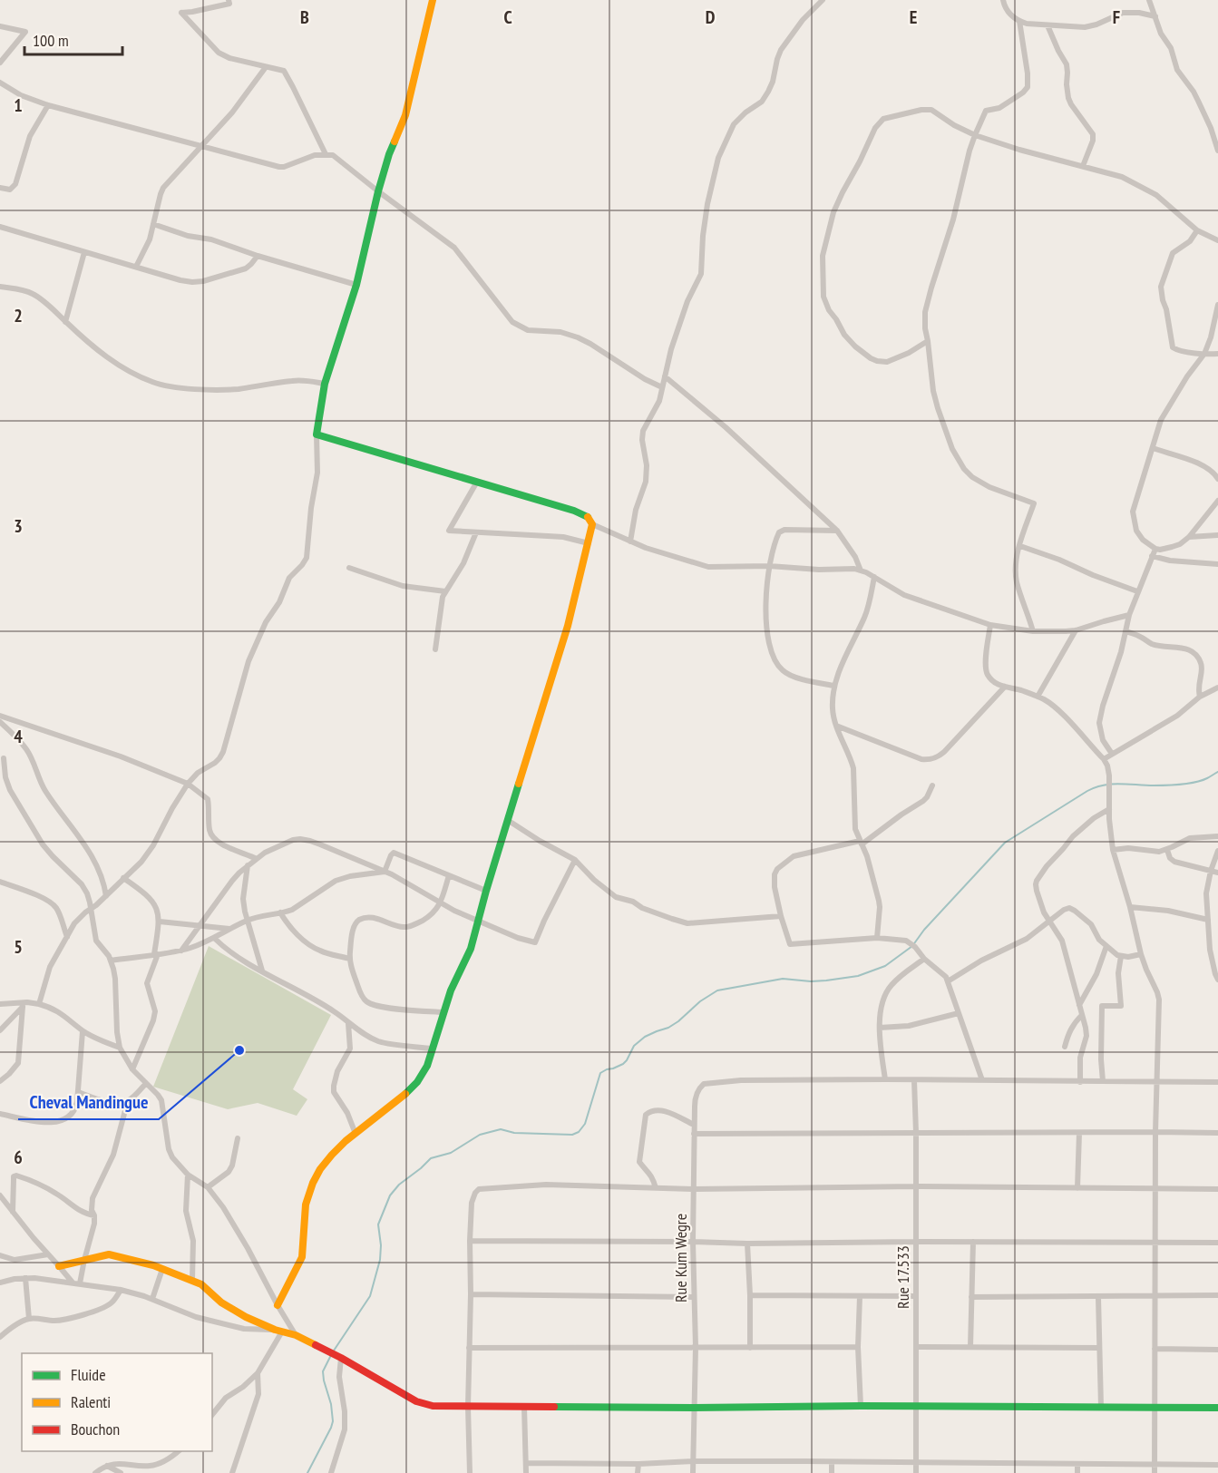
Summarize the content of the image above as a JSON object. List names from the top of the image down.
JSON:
{
  "streets": {
    "street": ["Rue Kum Wegre", "Rue 17.533"]
  },
  "places": ["Cheval Mandingue"],
  "legend": ["Fluide", "Ralenti", "Bouchon"],
  "scale_bar": "100 m",
  "grid": {
    "columns": [
      "B",
      "C",
      "D",
      "E",
      "F"
    ],
    "rows": [
      "1",
      "2",
      "3",
      "4",
      "5",
      "6"
    ]
  }
}
